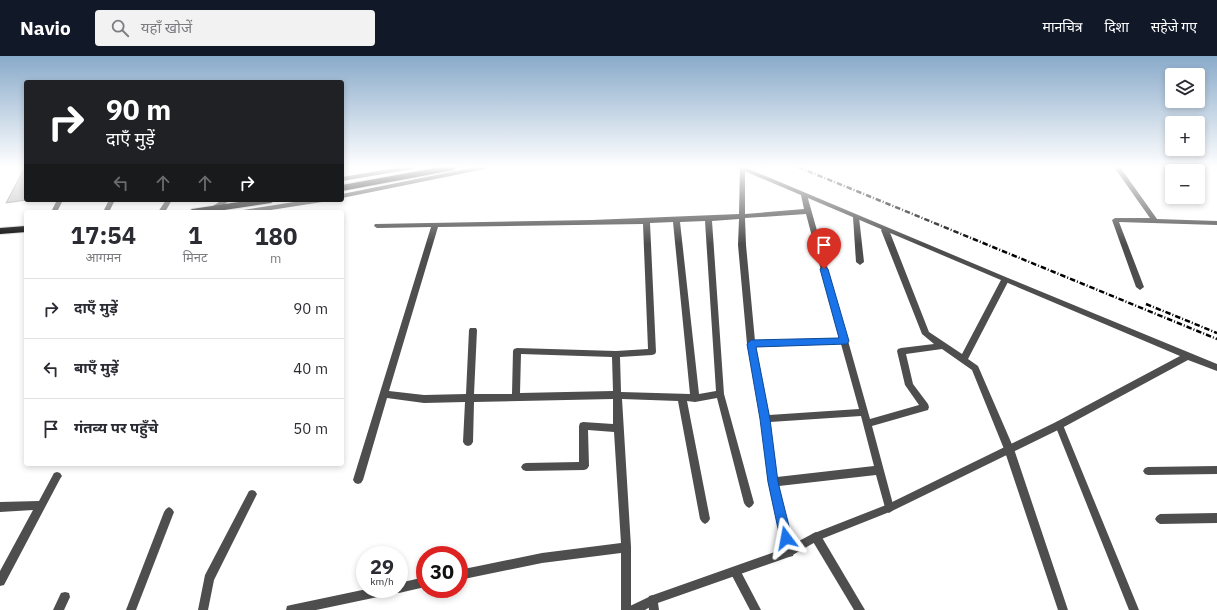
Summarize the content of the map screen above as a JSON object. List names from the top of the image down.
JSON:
{
  "page": {
    "header": "Navio",
    "search": "यहाँ खोजें",
    "nav": ["मानचित्र", "दिशा", "सहेजे गए"],
    "map_buttons": ["+", "−"],
    "turn": ["90 m", "दाएँ मुड़ें"],
    "eta": [
      "17:54",
      "आगमन",
      "1",
      "मिनट",
      "180",
      "m"
    ],
    "list": [
      {
        "name": "दाएँ मुड़ें",
        "value": "90 m"
      },
      {
        "name": "बाएँ मुड़ें",
        "value": "40 m"
      },
      {
        "name": "गंतव्य पर पहुँचे",
        "value": "50 m"
      }
    ],
    "speed": "29 km/h",
    "limit": "30"
  }
}
